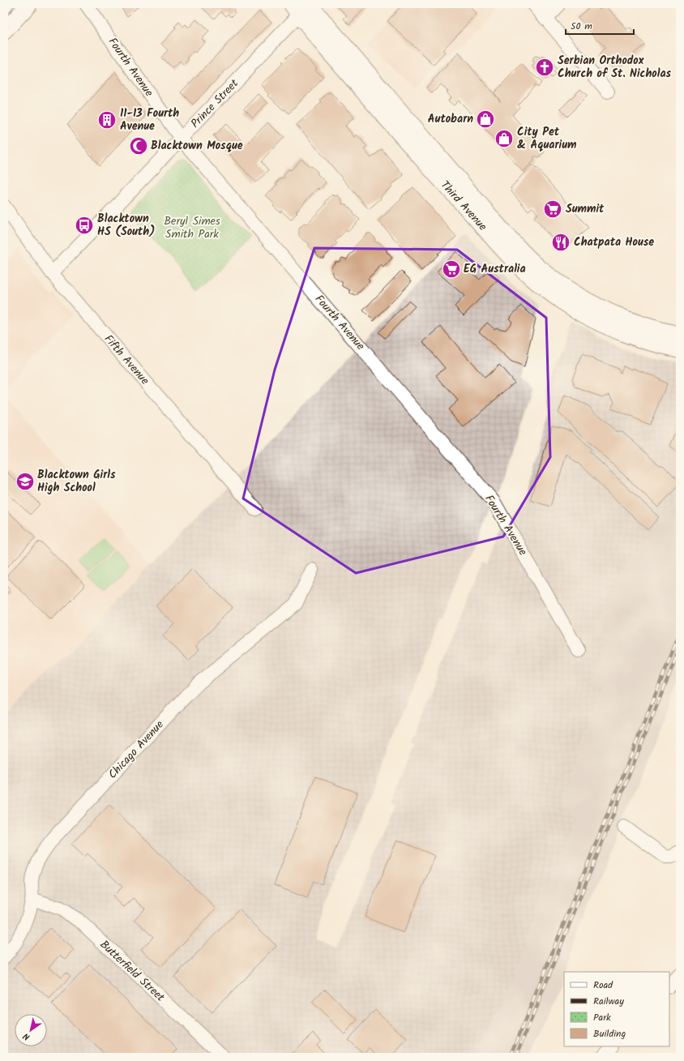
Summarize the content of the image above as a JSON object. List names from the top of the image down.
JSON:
{
  "streets": {
    "main road": ["Third Avenue"],
    "street": [
      "Fourth Avenue",
      "Prince Street",
      "Fifth Avenue",
      "Chicago Avenue",
      "Butterfield Street"
    ]
  },
  "crossings": [
    ["Fourth Avenue", "Prince Street"],
    ["Prince Street", "Third Avenue"],
    ["Prince Street", "Fifth Avenue"],
    ["Chicago Avenue", "Butterfield Street"]
  ],
  "parks": ["Beryl Simes Smith Park"],
  "places": {
    "church": ["Serbian Orthodox Church of St. Nicholas"],
    "shop": ["Autobarn", "City Pet & Aquarium"],
    "building": ["11-13 Fourth Avenue"],
    "mosque": ["Blacktown Mosque"],
    "supermarket": ["Summit", "EG Australia"],
    "bus stop": ["Blacktown HS (South)"],
    "restaurant": ["Chatpata House"],
    "school or university": ["Blacktown Girls High School"]
  },
  "legend": [
    "Road",
    "Railway",
    "Park",
    "Building"
  ],
  "scale_bar": "50 m",
  "north": "bottom left"
}
